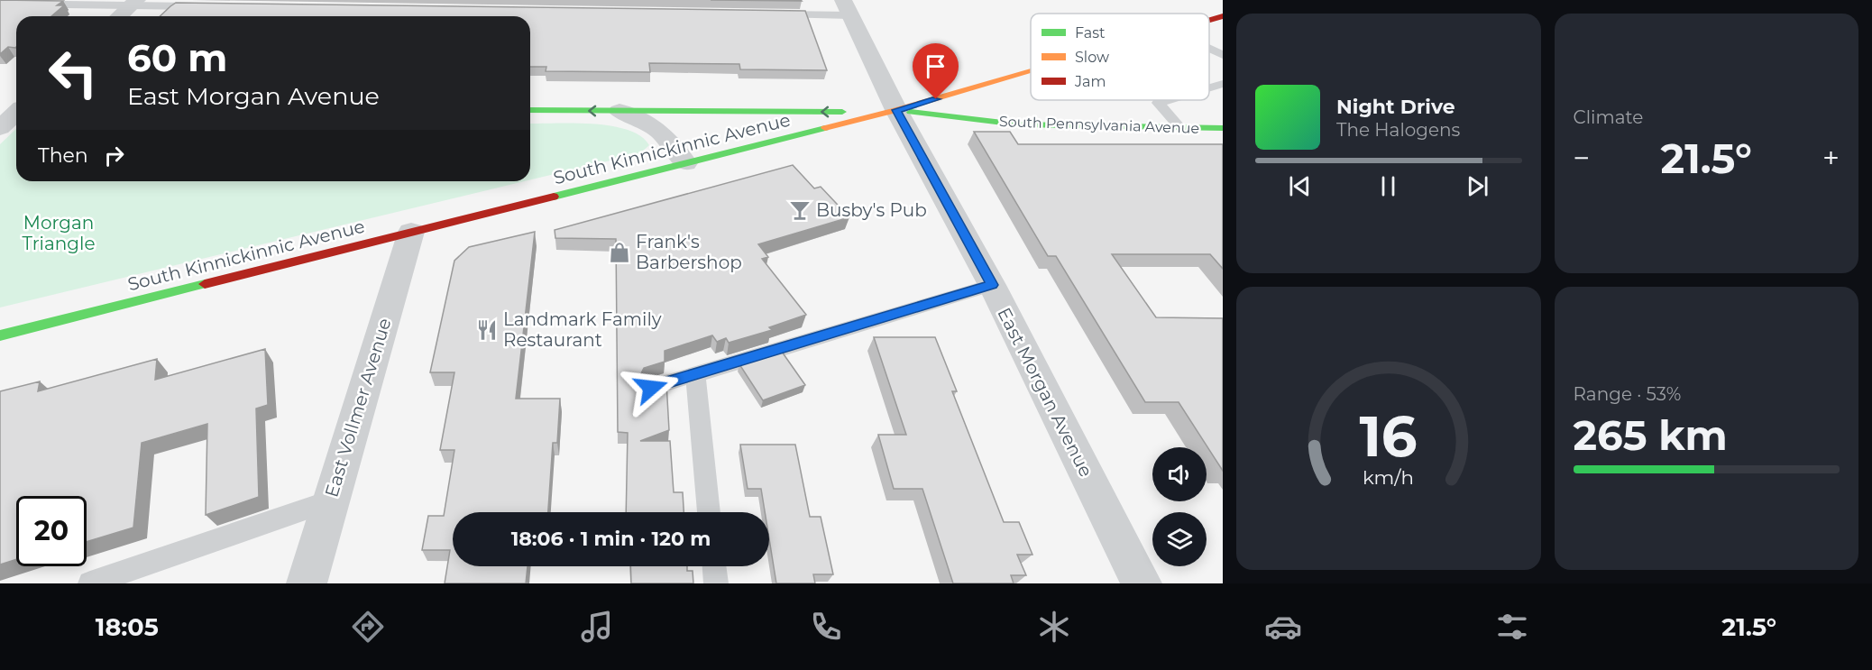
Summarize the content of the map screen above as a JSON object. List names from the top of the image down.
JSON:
{
  "streets": {
    "main road": ["South Pennsylvania Avenue", "South Kinnickinnic Avenue"],
    "street": ["East Morgan Avenue", "East Vollmer Avenue"]
  },
  "crossings": [
    ["South Pennsylvania Avenue", "South Kinnickinnic Avenue"],
    ["South Pennsylvania Avenue", "East Morgan Avenue"],
    ["South Kinnickinnic Avenue", "East Morgan Avenue"],
    ["South Kinnickinnic Avenue", "East Vollmer Avenue"]
  ],
  "one_way": ["South Pennsylvania Avenue"],
  "parks": ["Morgan Triangle"],
  "places": {
    "bar": ["Busby's Pub"],
    "shop": ["Frank's Barbershop"],
    "restaurant": ["Landmark Family Restaurant"]
  },
  "legend": ["Fast", "Slow", "Jam"],
  "page": {
    "tile": [
      "Climate",
      ["Range · 53%", "265 km"]
    ],
    "turn": ["60 m", "East Morgan Avenue"],
    "song": ["Night Drive", "The Halogens"],
    "then": "Then",
    "heat": ["−", "21.5°", "+"],
    "limit": "20",
    "trip": "18:06 · 1 min · 120 m",
    "tabs": ["18:05", "21.5°"],
    "gauge": ["16", "km/h"]
  }
}
